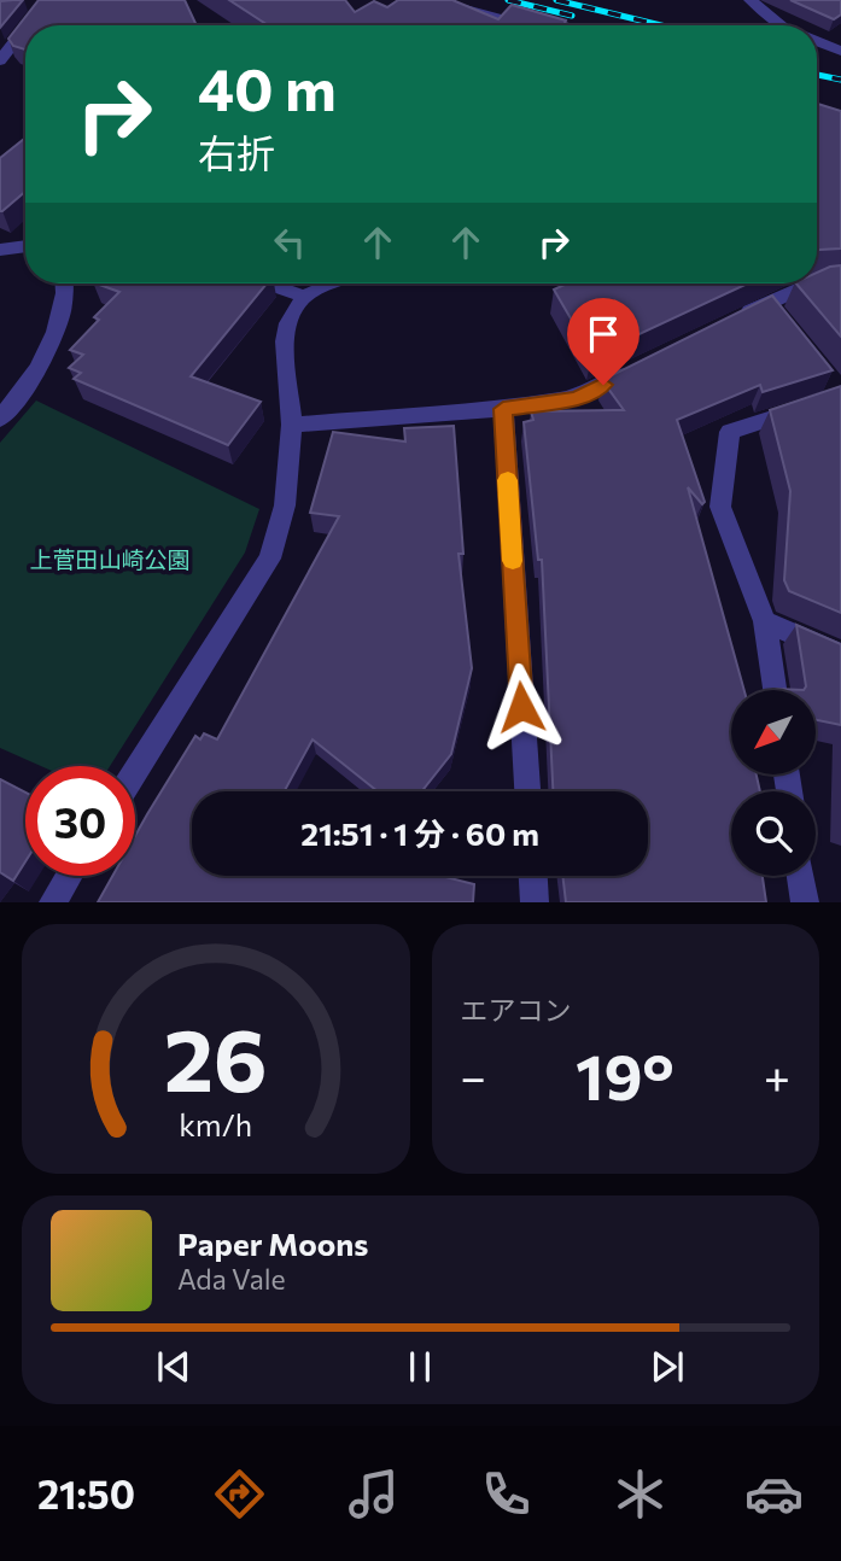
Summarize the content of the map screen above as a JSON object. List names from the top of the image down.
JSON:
{
  "parks": ["上菅田山崎公園"],
  "north": "bottom left",
  "page": {
    "turn": ["40 m", "右折"],
    "limit": "30",
    "trip": "21:51 · 1 分 · 60 m",
    "tile": "エアコン",
    "heat": ["−", "19°", "+"],
    "song": ["Paper Moons", "Ada Vale"],
    "tabs": "21:50",
    "gauge": ["26", "km/h"]
  }
}
